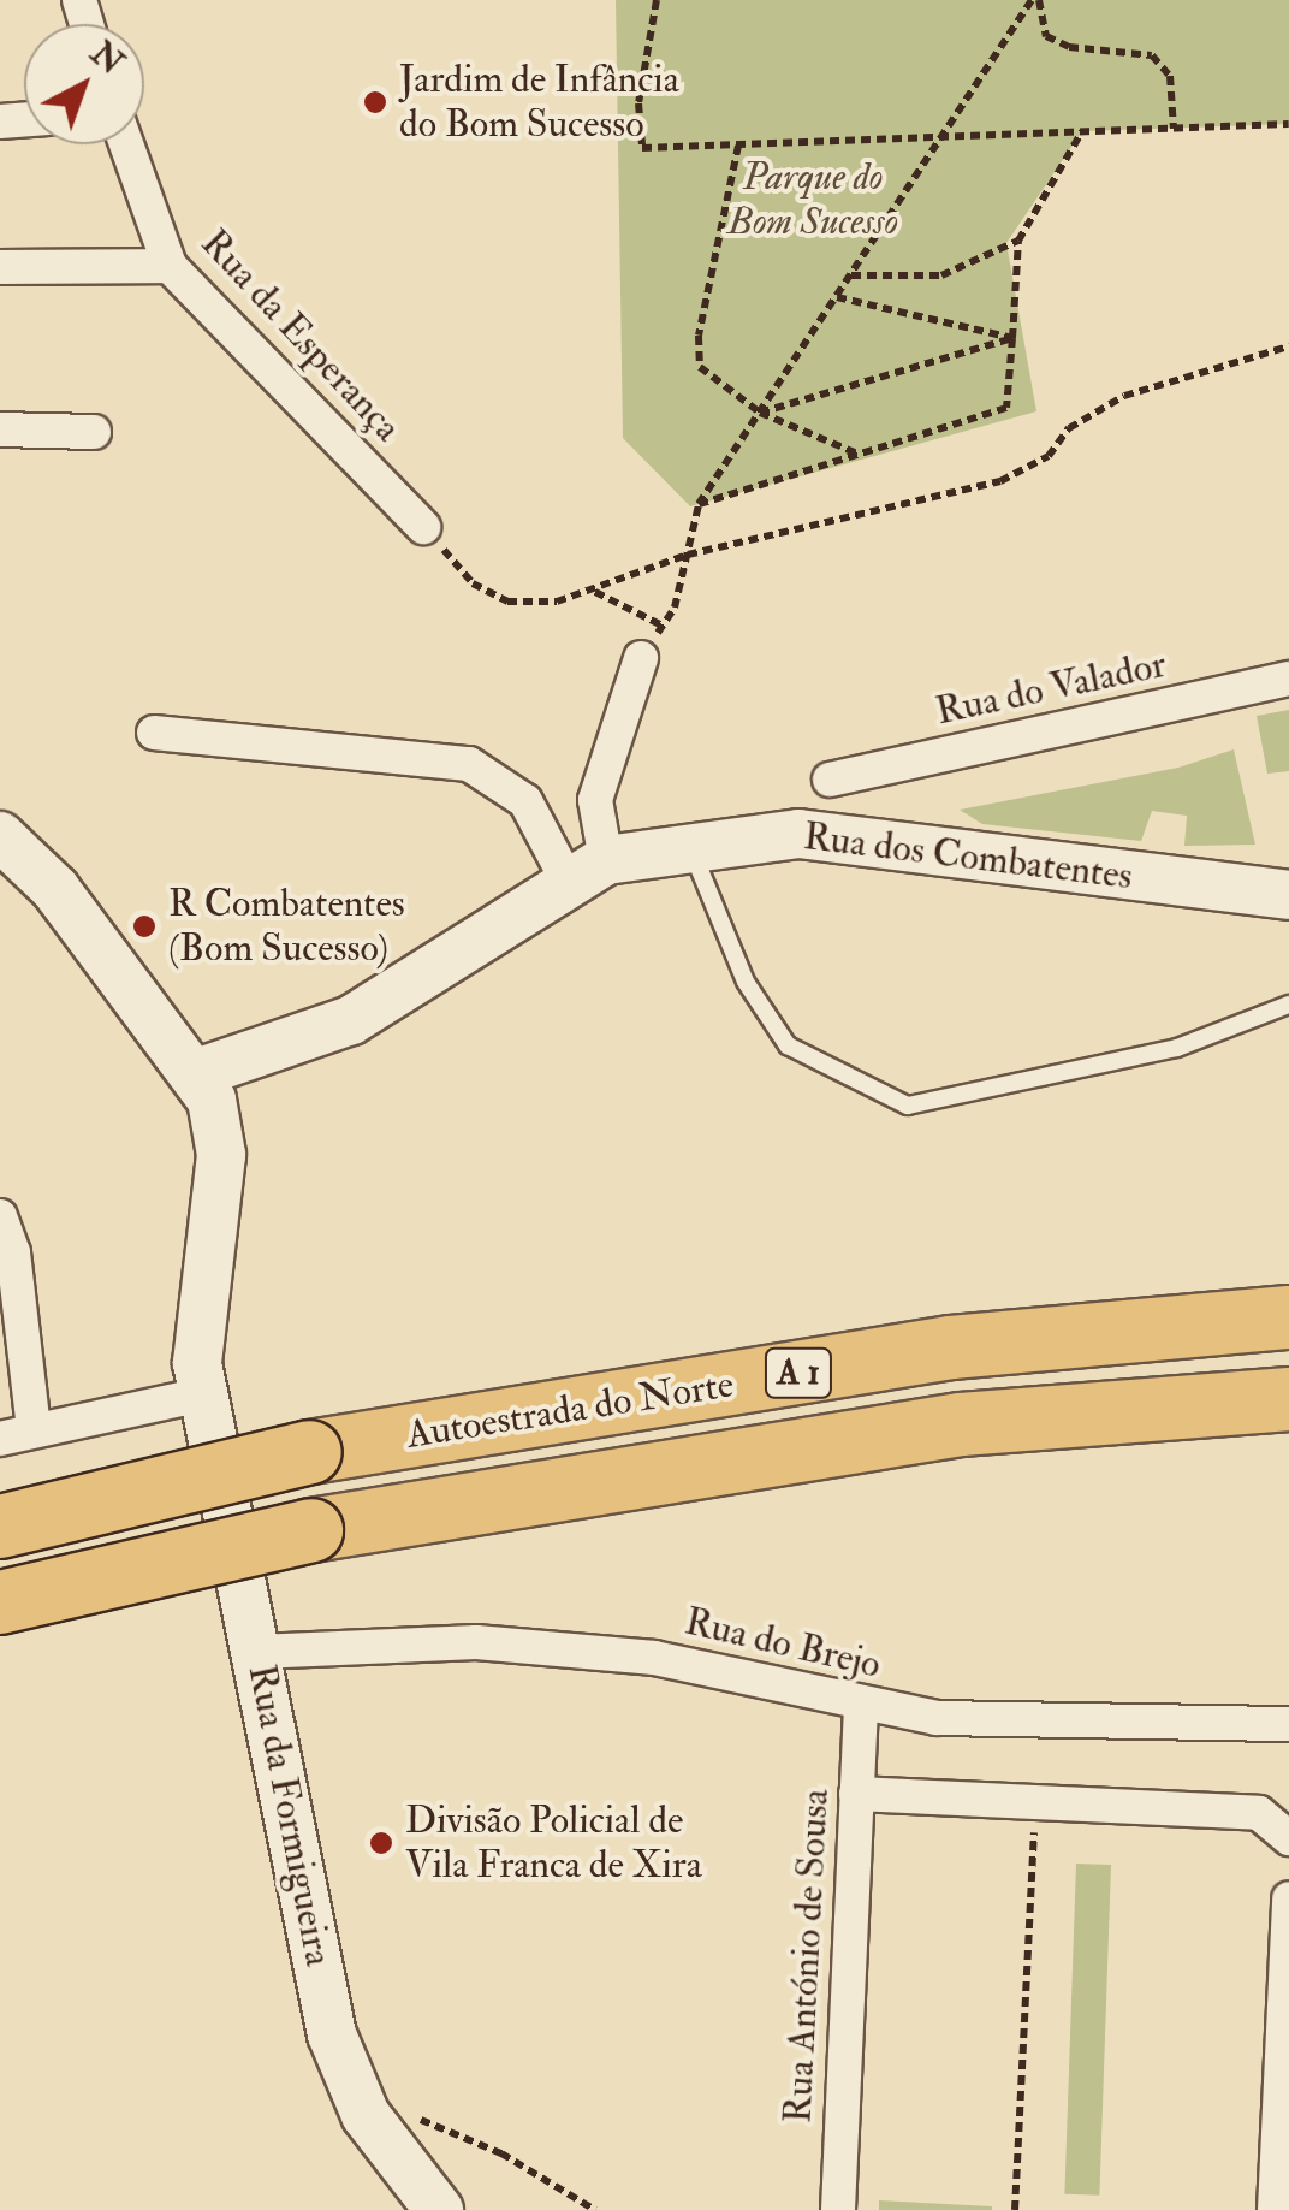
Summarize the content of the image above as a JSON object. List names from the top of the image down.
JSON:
{
  "streets": {
    "highway": ["A 1", "Autoestrada do Norte"],
    "street": [
      "Rua da Esperança",
      "Rua do Valador",
      "Rua dos Combatentes",
      "Rua do Brejo",
      "Rua da Formigueira",
      "Rua António de Sousa"
    ]
  },
  "crossings": [
    ["Rua dos Combatentes", "Rua da Formigueira"],
    ["Rua do Brejo", "Rua da Formigueira"],
    ["Rua do Brejo", "Rua António de Sousa"]
  ],
  "parks": ["Parque do Bom Sucesso"],
  "places": ["Jardim de Infância do Bom Sucesso", "R Combatentes (Bom Sucesso)", "Divisão Policial de Vila Franca de Xira"],
  "north": "top right"
}
